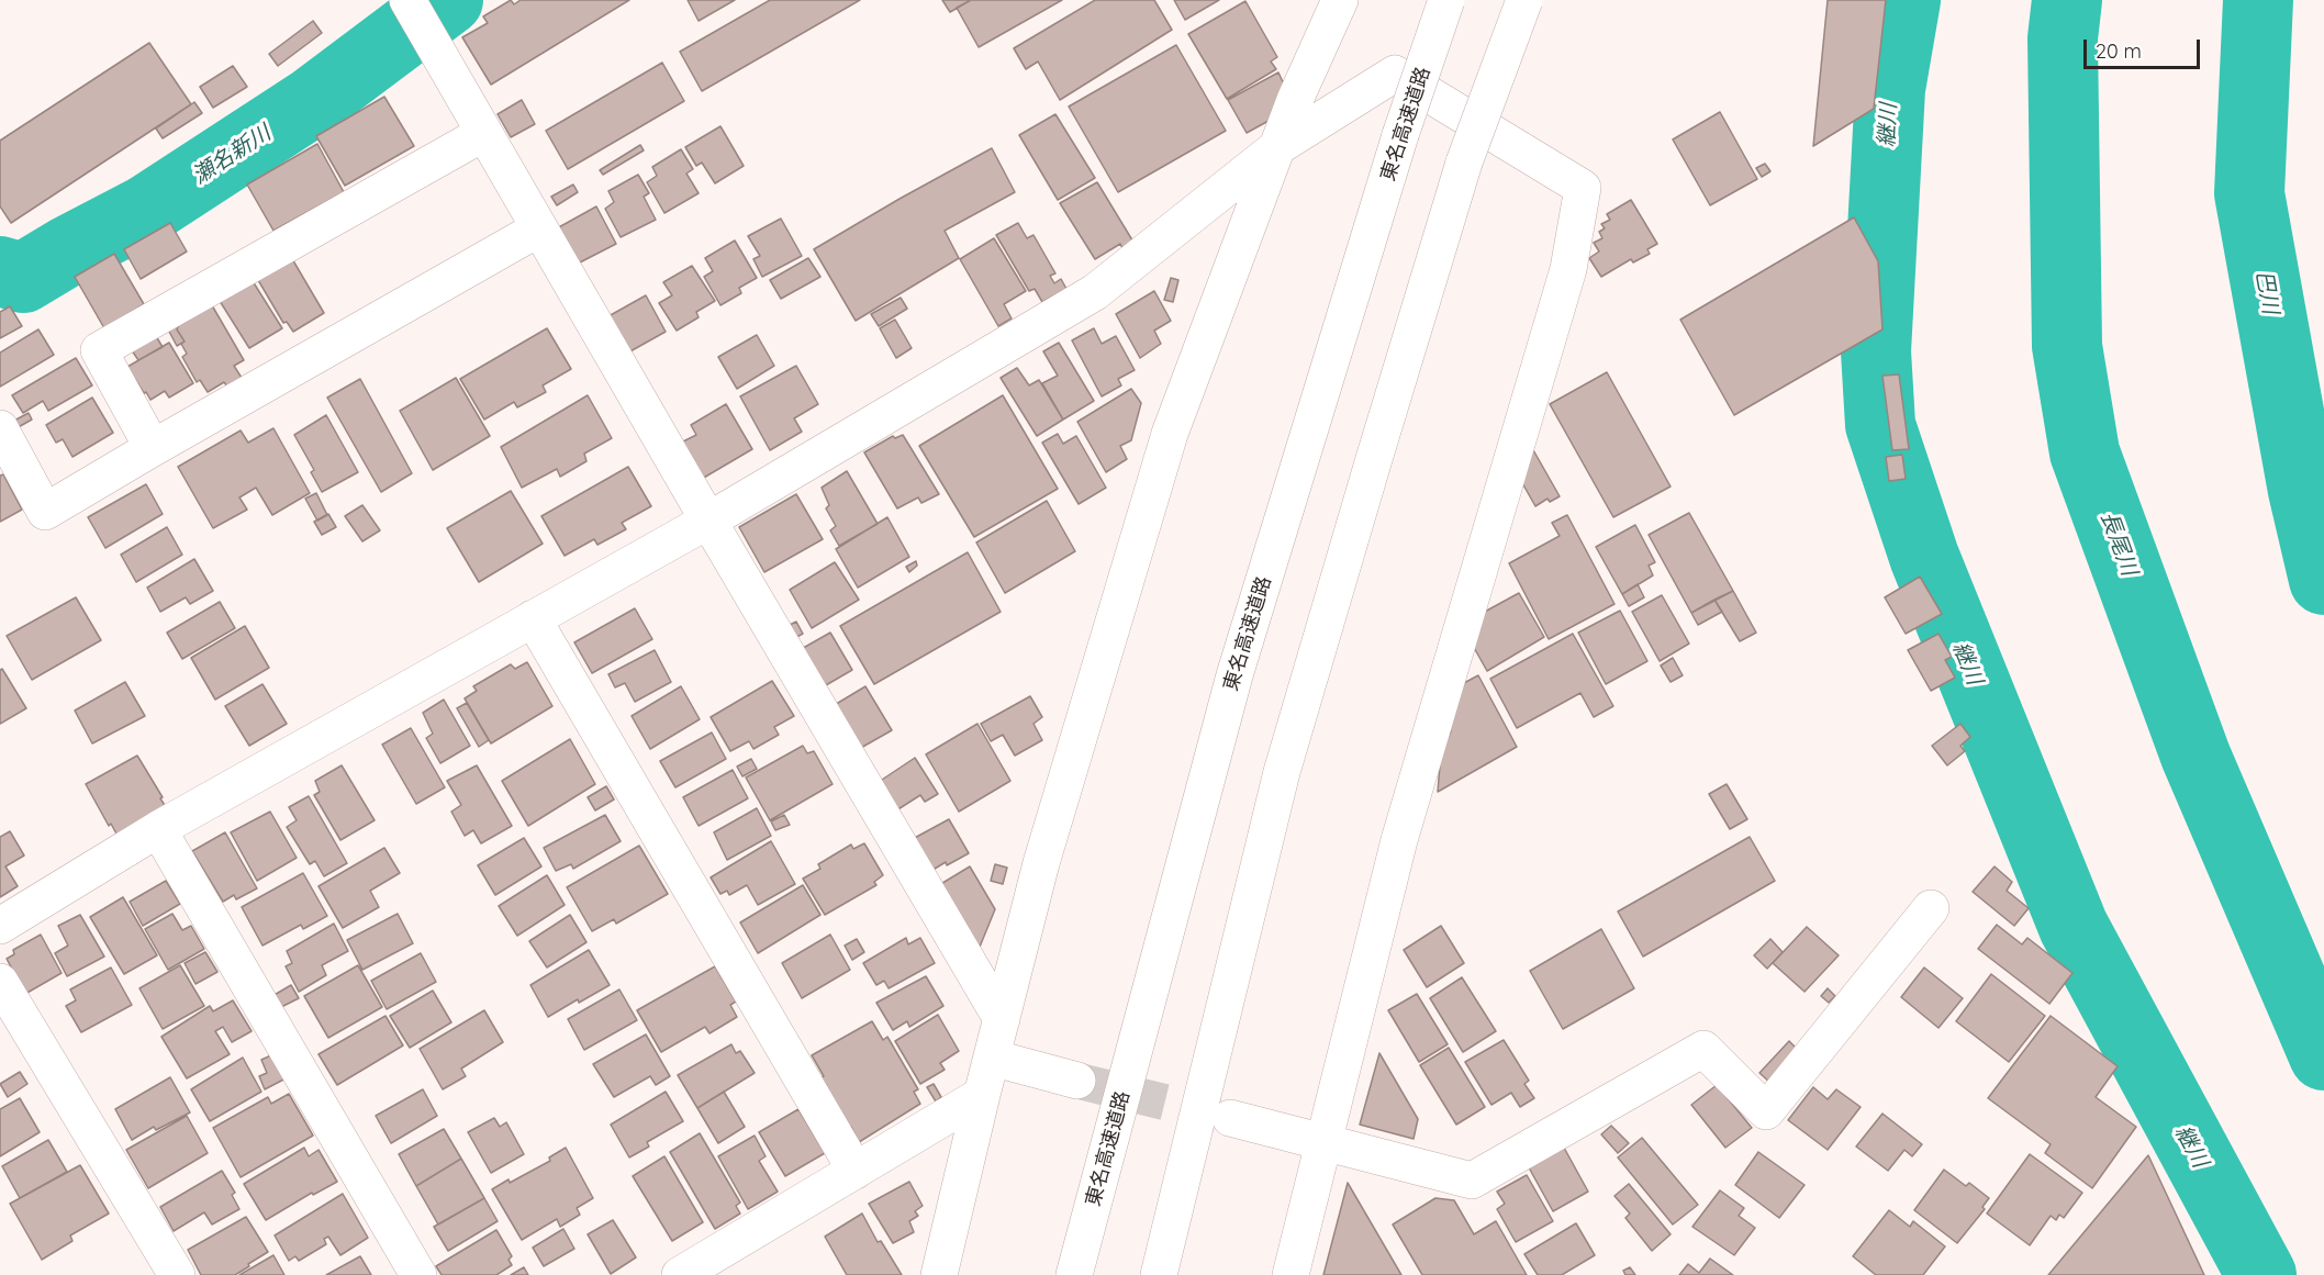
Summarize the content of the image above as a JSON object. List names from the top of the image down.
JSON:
{
  "streets": {
    "main road": ["東名高速道路"]
  },
  "water": [
    "継川",
    "瀬名新川",
    "巴川",
    "長尾川"
  ],
  "scale_bar": "20 m"
}
